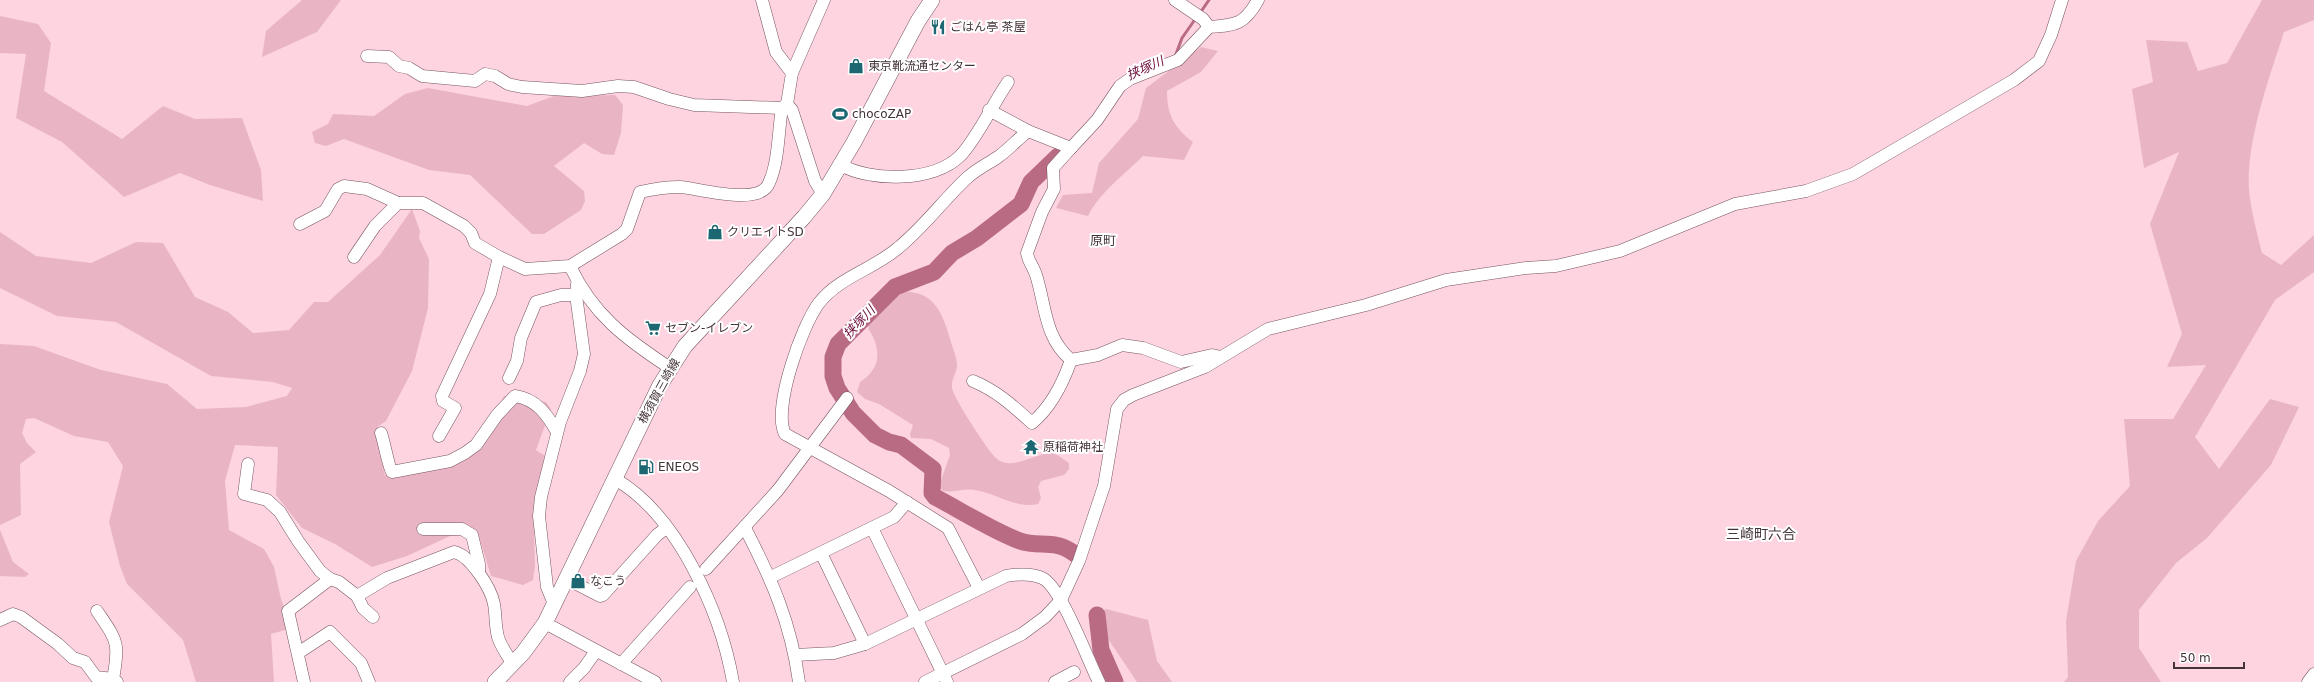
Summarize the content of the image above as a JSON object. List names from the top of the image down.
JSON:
{
  "streets": {
    "main road": ["横須賀三崎線"]
  },
  "districts": ["原町", "三崎町六合"],
  "water": ["挟塚川"],
  "places": {
    "restaurant": ["ごはん亭 茶屋"],
    "shop": ["東京靴流通センター", "クリエイトSD", "なこう"],
    "sports": ["chocoZAP"],
    "supermarket": ["セブン-イレブン"],
    "temple": ["原稲荷神社"],
    "fuel station": ["ENEOS"]
  },
  "scale_bar": "50 m"
}
